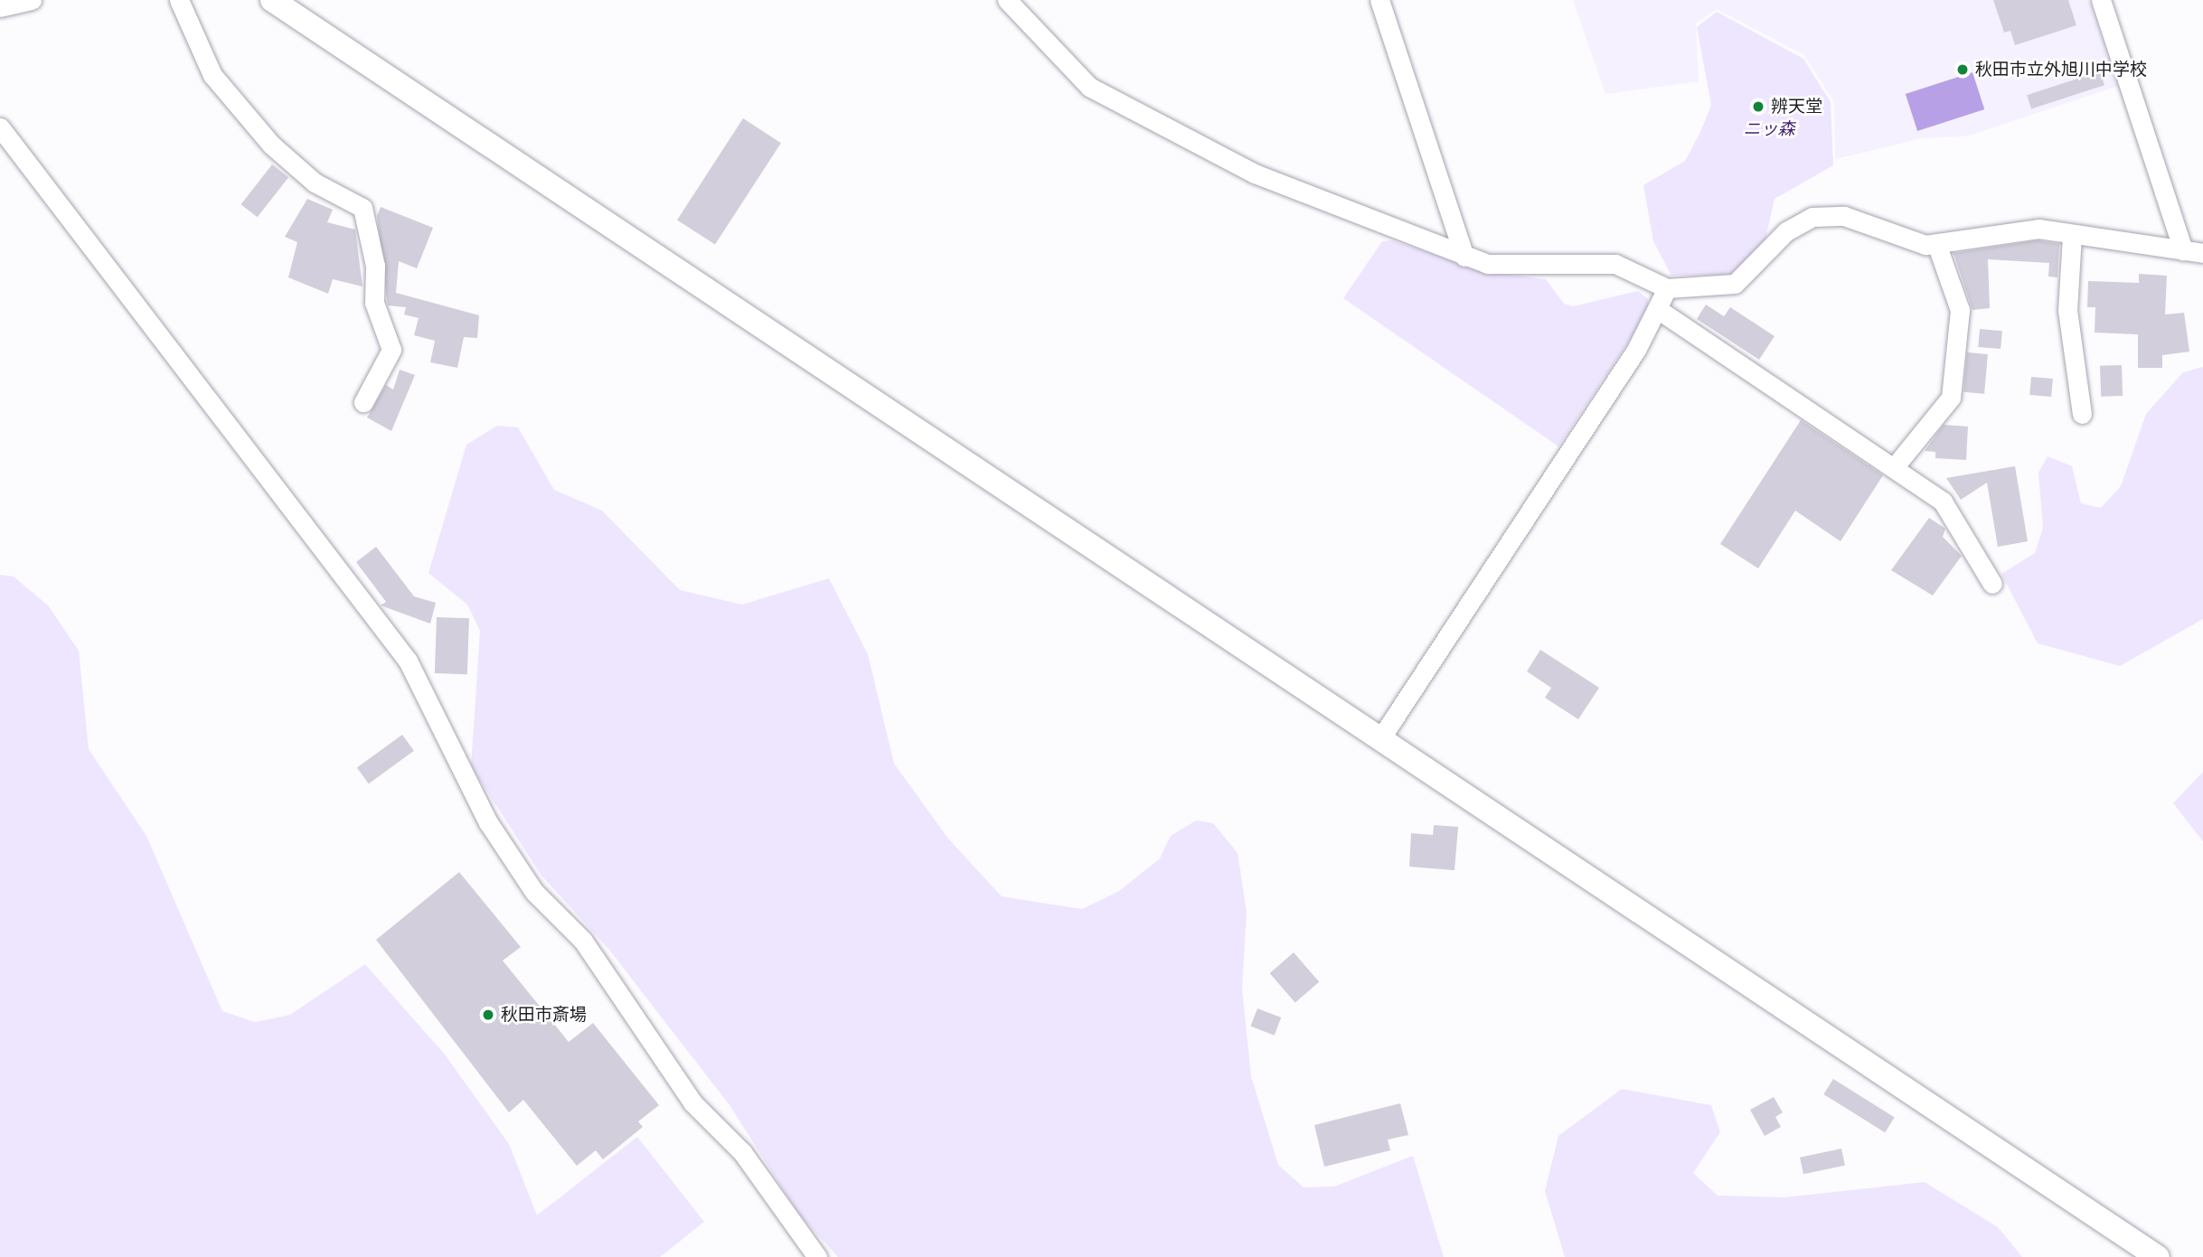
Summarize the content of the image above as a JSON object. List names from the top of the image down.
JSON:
{
  "parks": ["ニッ森"],
  "places": ["秋田市立外旭川中学校", "辨天堂", "秋田市斎場"]
}
